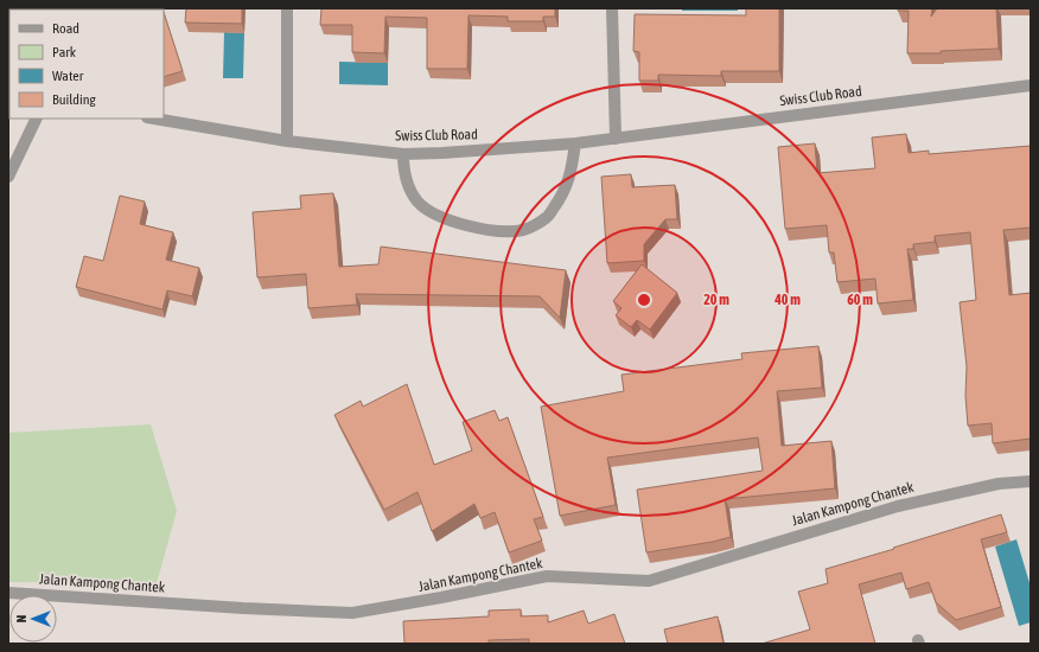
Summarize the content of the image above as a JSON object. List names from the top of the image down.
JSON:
{
  "streets": {
    "street": ["Swiss Club Road", "Jalan Kampong Chantek"]
  },
  "legend": [
    "Road",
    "Park",
    "Water",
    "Building"
  ],
  "north": "left",
  "rings": ["20 m", "40 m", "60 m"]
}
